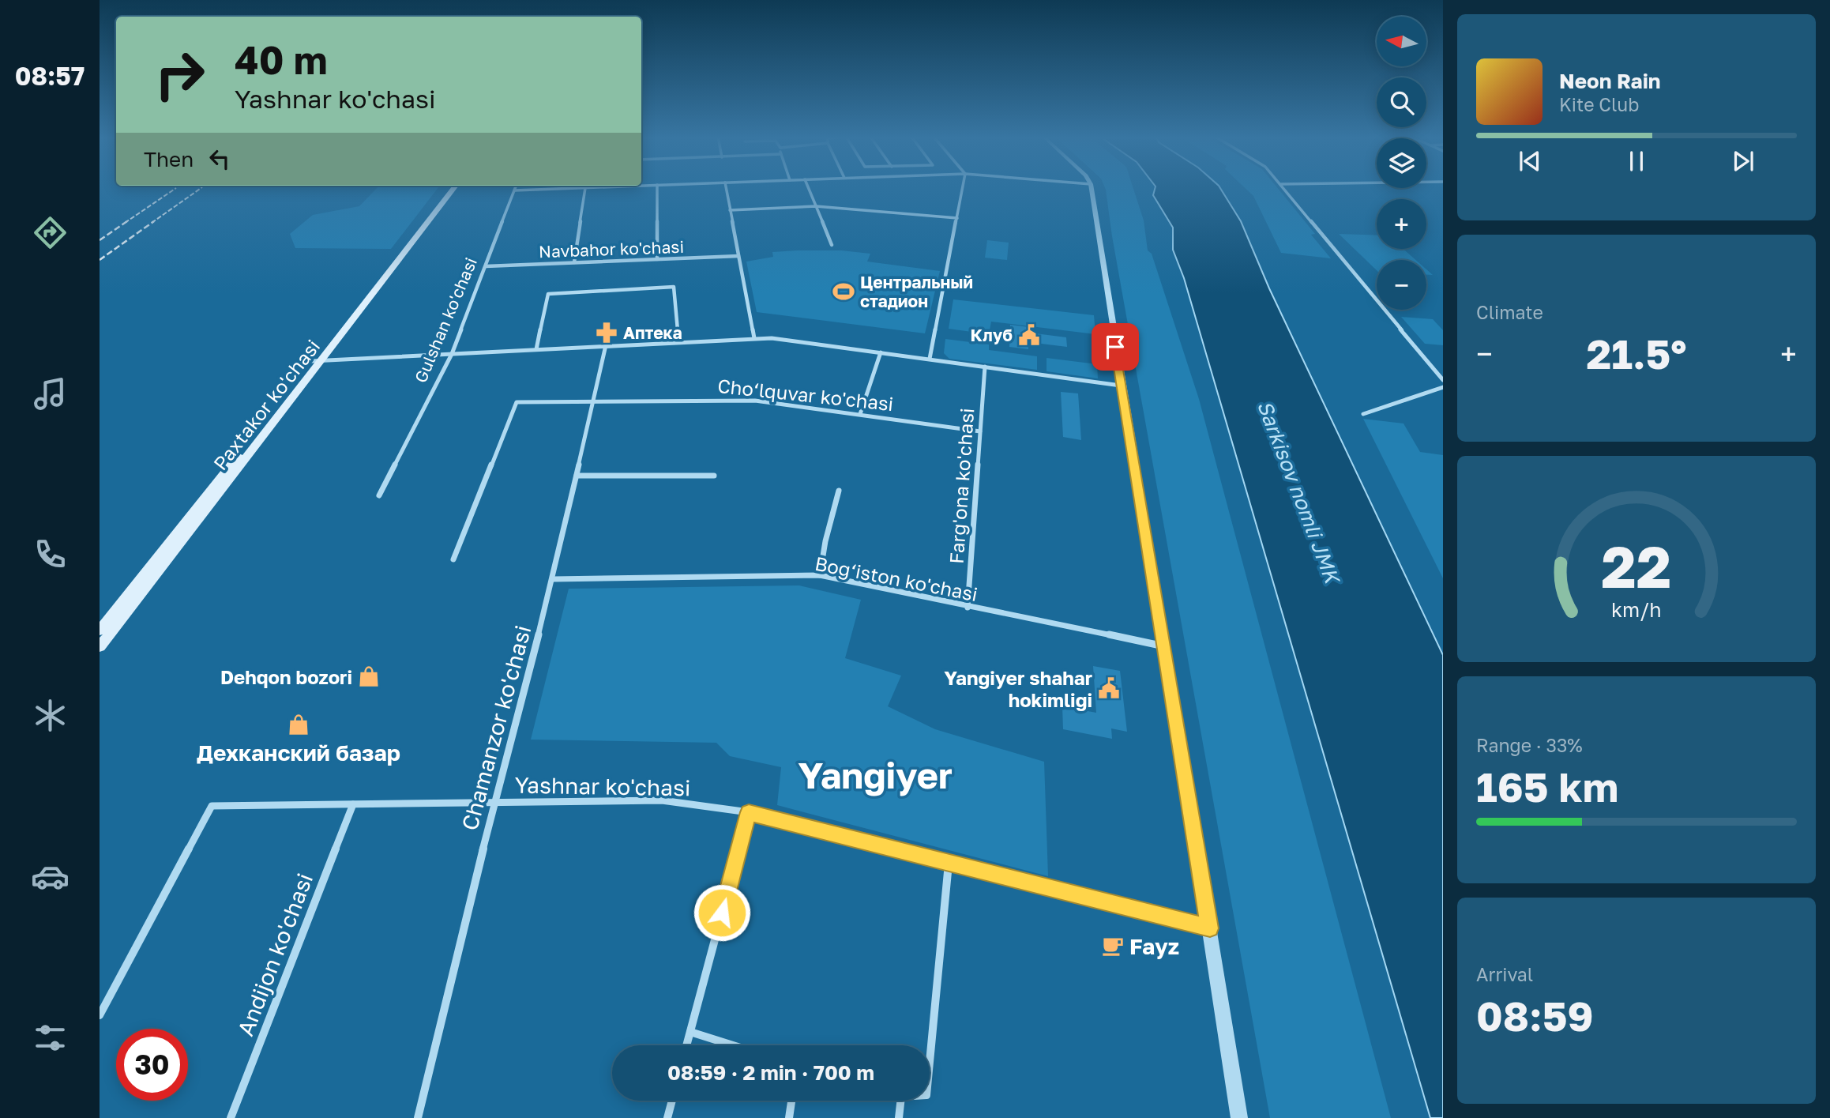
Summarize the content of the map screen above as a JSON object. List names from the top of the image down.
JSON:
{
  "streets": {
    "main road": ["Paxtakor ko'chasi"],
    "street": [
      "Navbahor ko'chasi",
      "Gulshan ko'chasi",
      "Cho‘lquvar ko'chasi",
      "Farg'ona ko'chasi",
      "Bog‘iston ko'chasi",
      "Chamanzor ko'chasi",
      "Yashnar ko'chasi",
      "Andijon ko'chasi"
    ]
  },
  "crossings": [
    ["Navbahor ko'chasi", "Gulshan ko'chasi"],
    ["Cho‘lquvar ko'chasi", "Farg'ona ko'chasi"],
    ["Cho‘lquvar ko'chasi", "Chamanzor ko'chasi"],
    ["Farg'ona ko'chasi", "Bog‘iston ko'chasi"],
    ["Bog‘iston ko'chasi", "Chamanzor ko'chasi"],
    ["Chamanzor ko'chasi", "Yashnar ko'chasi"],
    ["Yashnar ko'chasi", "Andijon ko'chasi"]
  ],
  "districts": ["Yangiyer"],
  "water": ["Sarkisov nomli JMK"],
  "places": {
    "sports": ["Центральный стадион"],
    "pharmacy": ["Аптека"],
    "public building": ["Клуб", "Yangiyer shahar hokimligi"],
    "shop": ["Dehqon bozori", "Дехканский базар"],
    "cafe": ["Fayz"]
  },
  "north": "left",
  "page": {
    "tabs": "08:57",
    "map_buttons": ["+", "−"],
    "turn": ["40 m", "Yashnar ko'chasi"],
    "song": ["Neon Rain", "Kite Club"],
    "then": "Then",
    "tile": [
      "Climate",
      ["Range · 33%", "165 km"],
      ["Arrival", "08:59"]
    ],
    "heat": ["−", "21.5°", "+"],
    "limit": "30",
    "trip": "08:59 · 2 min · 700 m",
    "gauge": ["22", "km/h"]
  }
}
